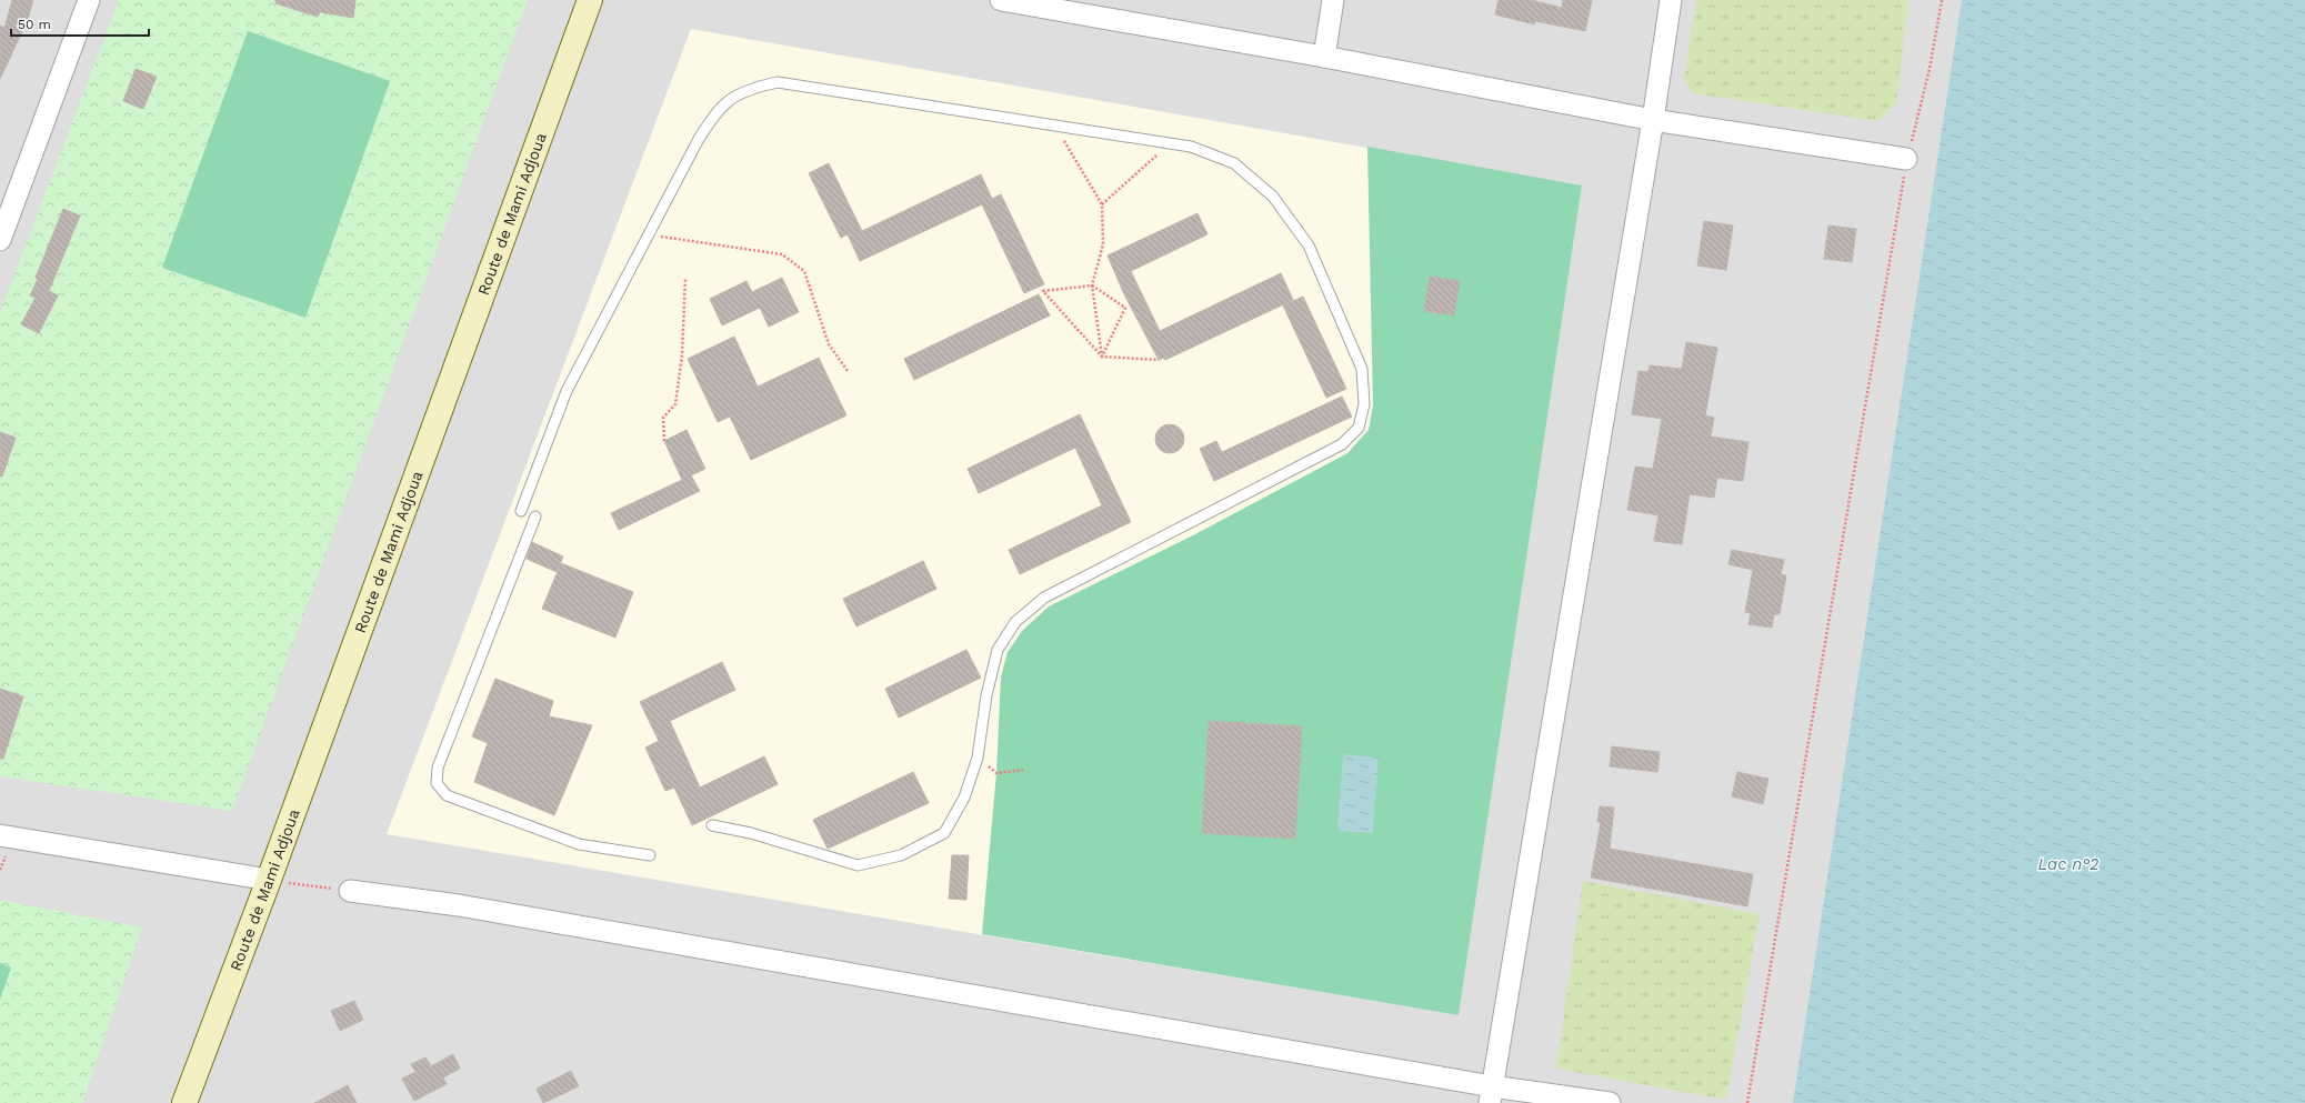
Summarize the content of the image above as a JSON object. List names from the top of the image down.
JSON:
{
  "streets": {
    "street": ["Route de Mami Adjoua"]
  },
  "water": ["Lac n°2"],
  "scale_bar": "50 m"
}
